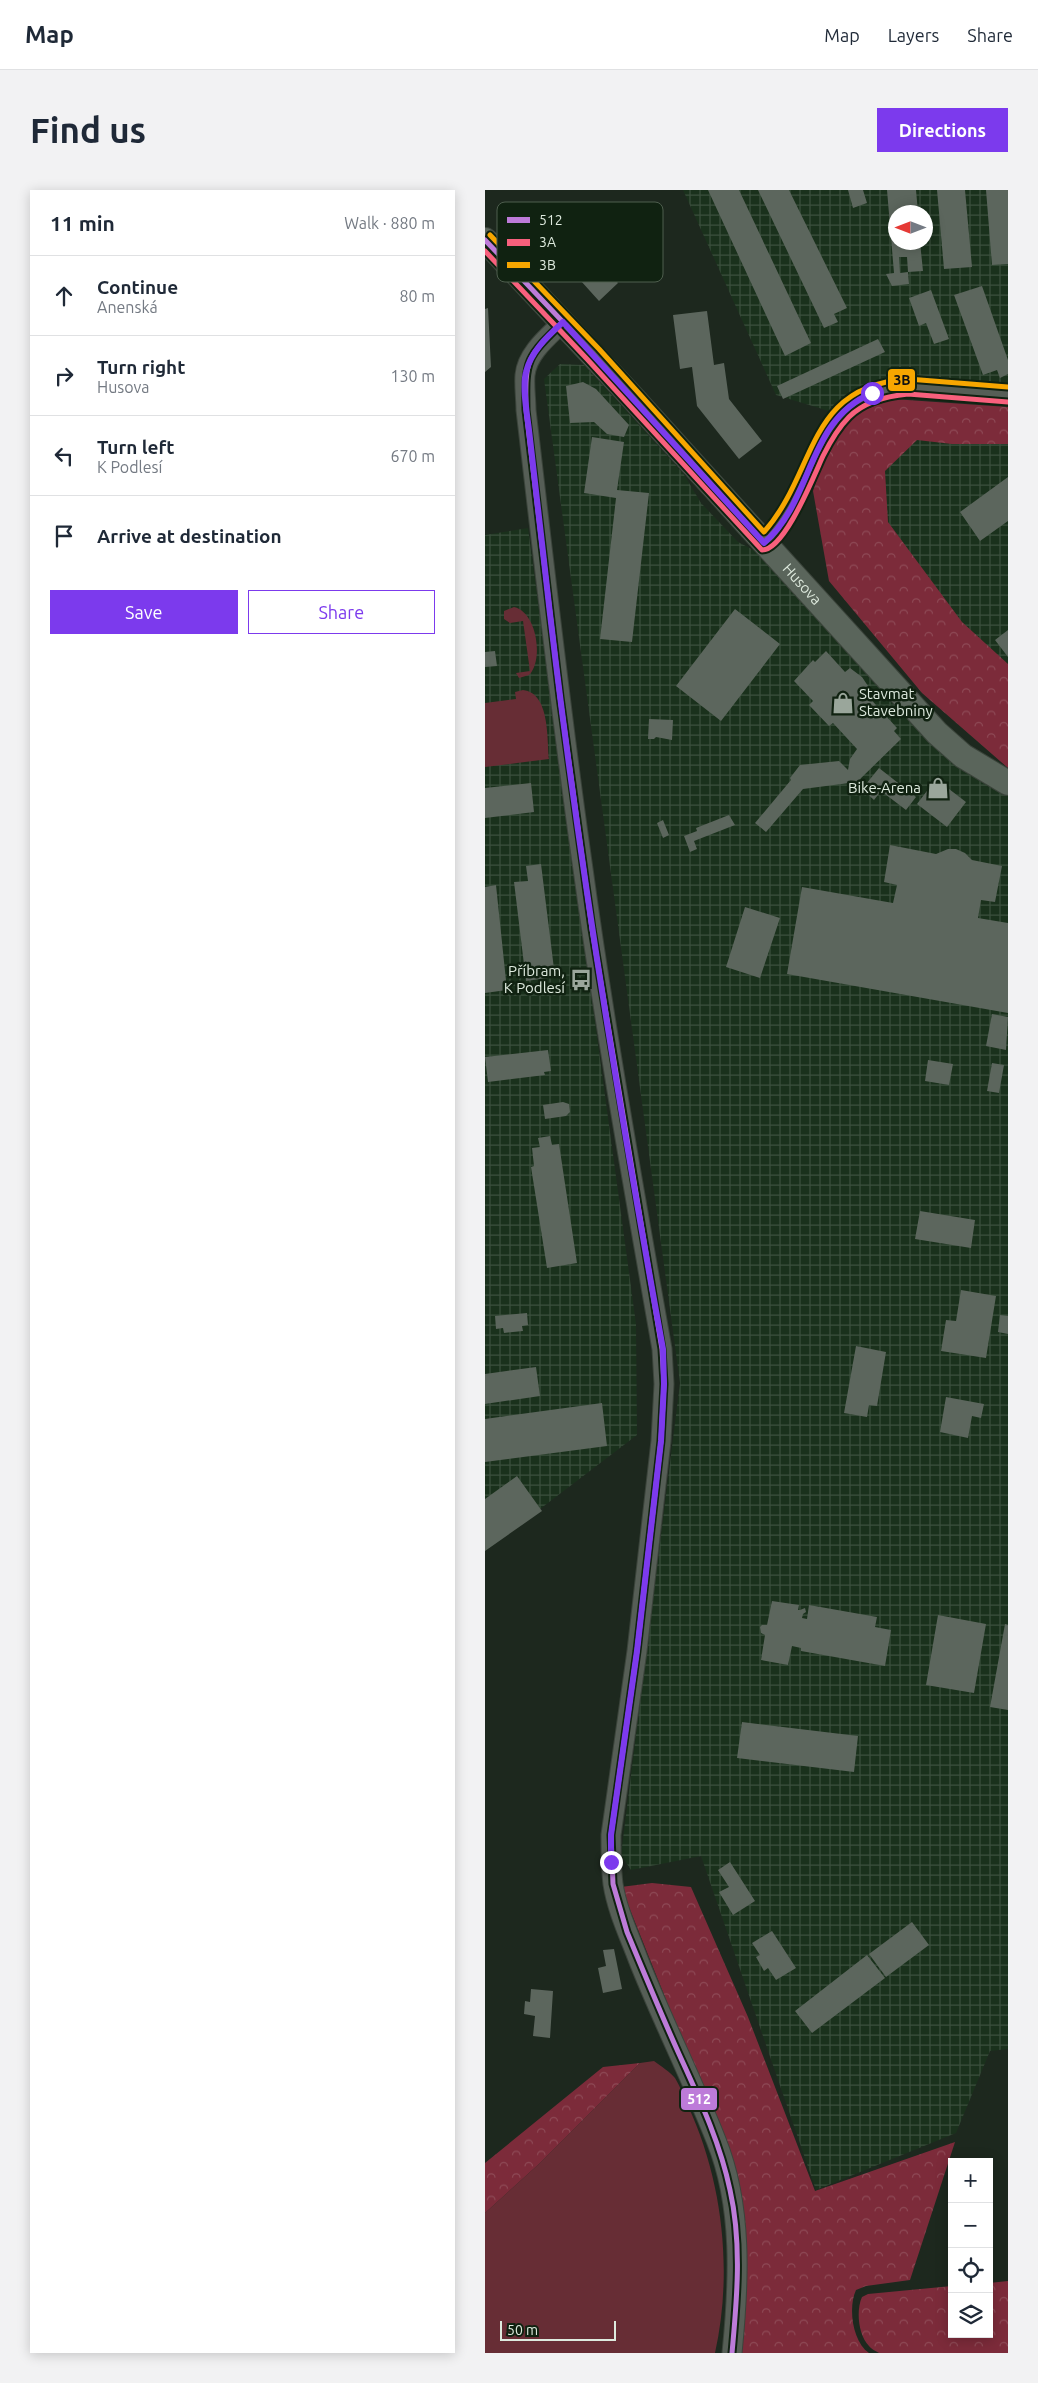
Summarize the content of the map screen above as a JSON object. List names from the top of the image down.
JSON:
{
  "streets": {
    "main road": ["Husova"]
  },
  "places": {
    "shop": ["Stavmat Stavebniny", "Bike-Arena"],
    "bus stop": ["Příbram, K Podlesí"]
  },
  "lines": ["transit line 3B", "transit line 512", "transit line 3A"],
  "legend": ["512", "3A", "3B"],
  "scale_bar": "50 m",
  "north": "left",
  "page": {
    "header": "Map",
    "nav": ["Map", "Layers", "Share"],
    "buttons": [
      "Directions",
      ["Save", "Share"]
    ],
    "title": "Find us",
    "heading": ["11 min", "Walk · 880 m"],
    "list": [
      ["Continue", "Anenská", "80 m"],
      ["Turn right", "Husova", "130 m"],
      ["Turn left", "K Podlesí", "670 m"],
      "Arrive at destination"
    ],
    "map_buttons": ["+", "−"],
    "scale": "50 m"
  }
}
